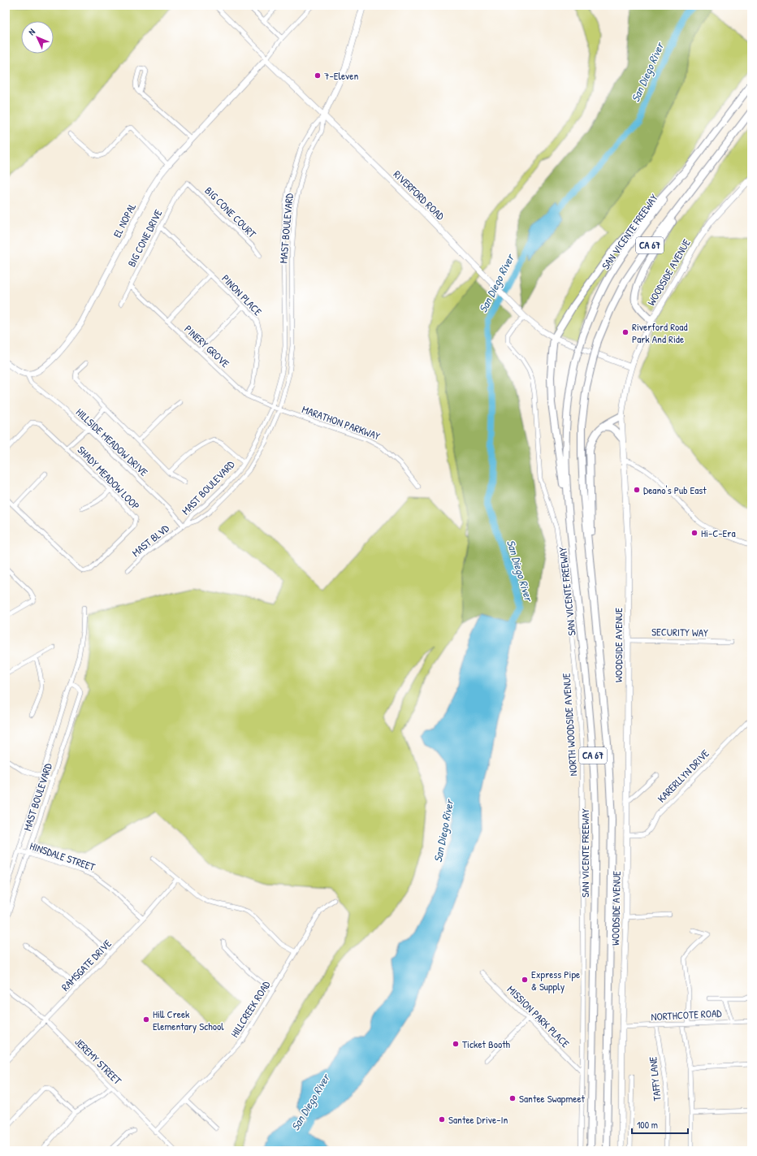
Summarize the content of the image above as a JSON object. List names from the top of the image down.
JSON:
{
  "streets": {
    "highway": ["SAN VICENTE FREEWAY", "CA 67"],
    "main road": ["RIVERFORD ROAD", "EL NOPAL", "WOODSIDE AVENUE"],
    "street": [
      "BIG CONE COURT",
      "MAST BOULEVARD",
      "BIG CONE DRIVE",
      "PINON PLACE",
      "PINERY GROVE",
      "MARATHON PARKWAY",
      "HILLSIDE MEADOW DRIVE",
      "SHADY MEADOW LOOP",
      "MAST BLVD",
      "SECURITY WAY",
      "NORTH WOODSIDE AVENUE",
      "KARERLLYN DRIVE",
      "HINSDALE STREET",
      "RAMSGATE DRIVE",
      "HILLCREEK ROAD",
      "NORTHCOTE ROAD",
      "MISSION PARK PLACE",
      "JEREMY STREET",
      "TAFFY LANE"
    ]
  },
  "crossings": [
    ["RIVERFORD ROAD", "EL NOPAL"],
    ["RIVERFORD ROAD", "MAST BOULEVARD"],
    ["RIVERFORD ROAD", "WOODSIDE AVENUE"],
    ["RIVERFORD ROAD", "NORTH WOODSIDE AVENUE"],
    ["BIG CONE COURT", "BIG CONE DRIVE"],
    ["EL NOPAL", "HILLSIDE MEADOW DRIVE"],
    ["MAST BOULEVARD", "PINERY GROVE"],
    ["MAST BOULEVARD", "MARATHON PARKWAY"],
    ["MAST BOULEVARD", "HILLSIDE MEADOW DRIVE"],
    ["MAST BOULEVARD", "MAST BLVD"],
    ["MAST BOULEVARD", "HINSDALE STREET"],
    ["BIG CONE DRIVE", "PINON PLACE"],
    ["BIG CONE DRIVE", "PINERY GROVE"],
    ["WOODSIDE AVENUE", "SECURITY WAY"],
    ["WOODSIDE AVENUE", "KARERLLYN DRIVE"],
    ["WOODSIDE AVENUE", "NORTHCOTE ROAD"],
    ["PINON PLACE", "PINERY GROVE"],
    ["PINERY GROVE", "MARATHON PARKWAY"],
    ["HILLSIDE MEADOW DRIVE", "MAST BLVD"],
    ["NORTH WOODSIDE AVENUE", "MISSION PARK PLACE"],
    ["HINSDALE STREET", "RAMSGATE DRIVE"],
    ["RAMSGATE DRIVE", "JEREMY STREET"],
    ["HILLCREEK ROAD", "JEREMY STREET"],
    ["NORTHCOTE ROAD", "TAFFY LANE"]
  ],
  "water": ["San Diego River"],
  "places": [
    "7-Eleven",
    "Riverford Road Park And Ride",
    "Deano's Pub East",
    "Hi-C-Era",
    "Express Pipe & Supply",
    "Hill Creek Elementary School",
    "Ticket Booth",
    "Santee Swapmeet",
    "Santee Drive-In"
  ],
  "scale_bar": "100 m",
  "north": "top left"
}
